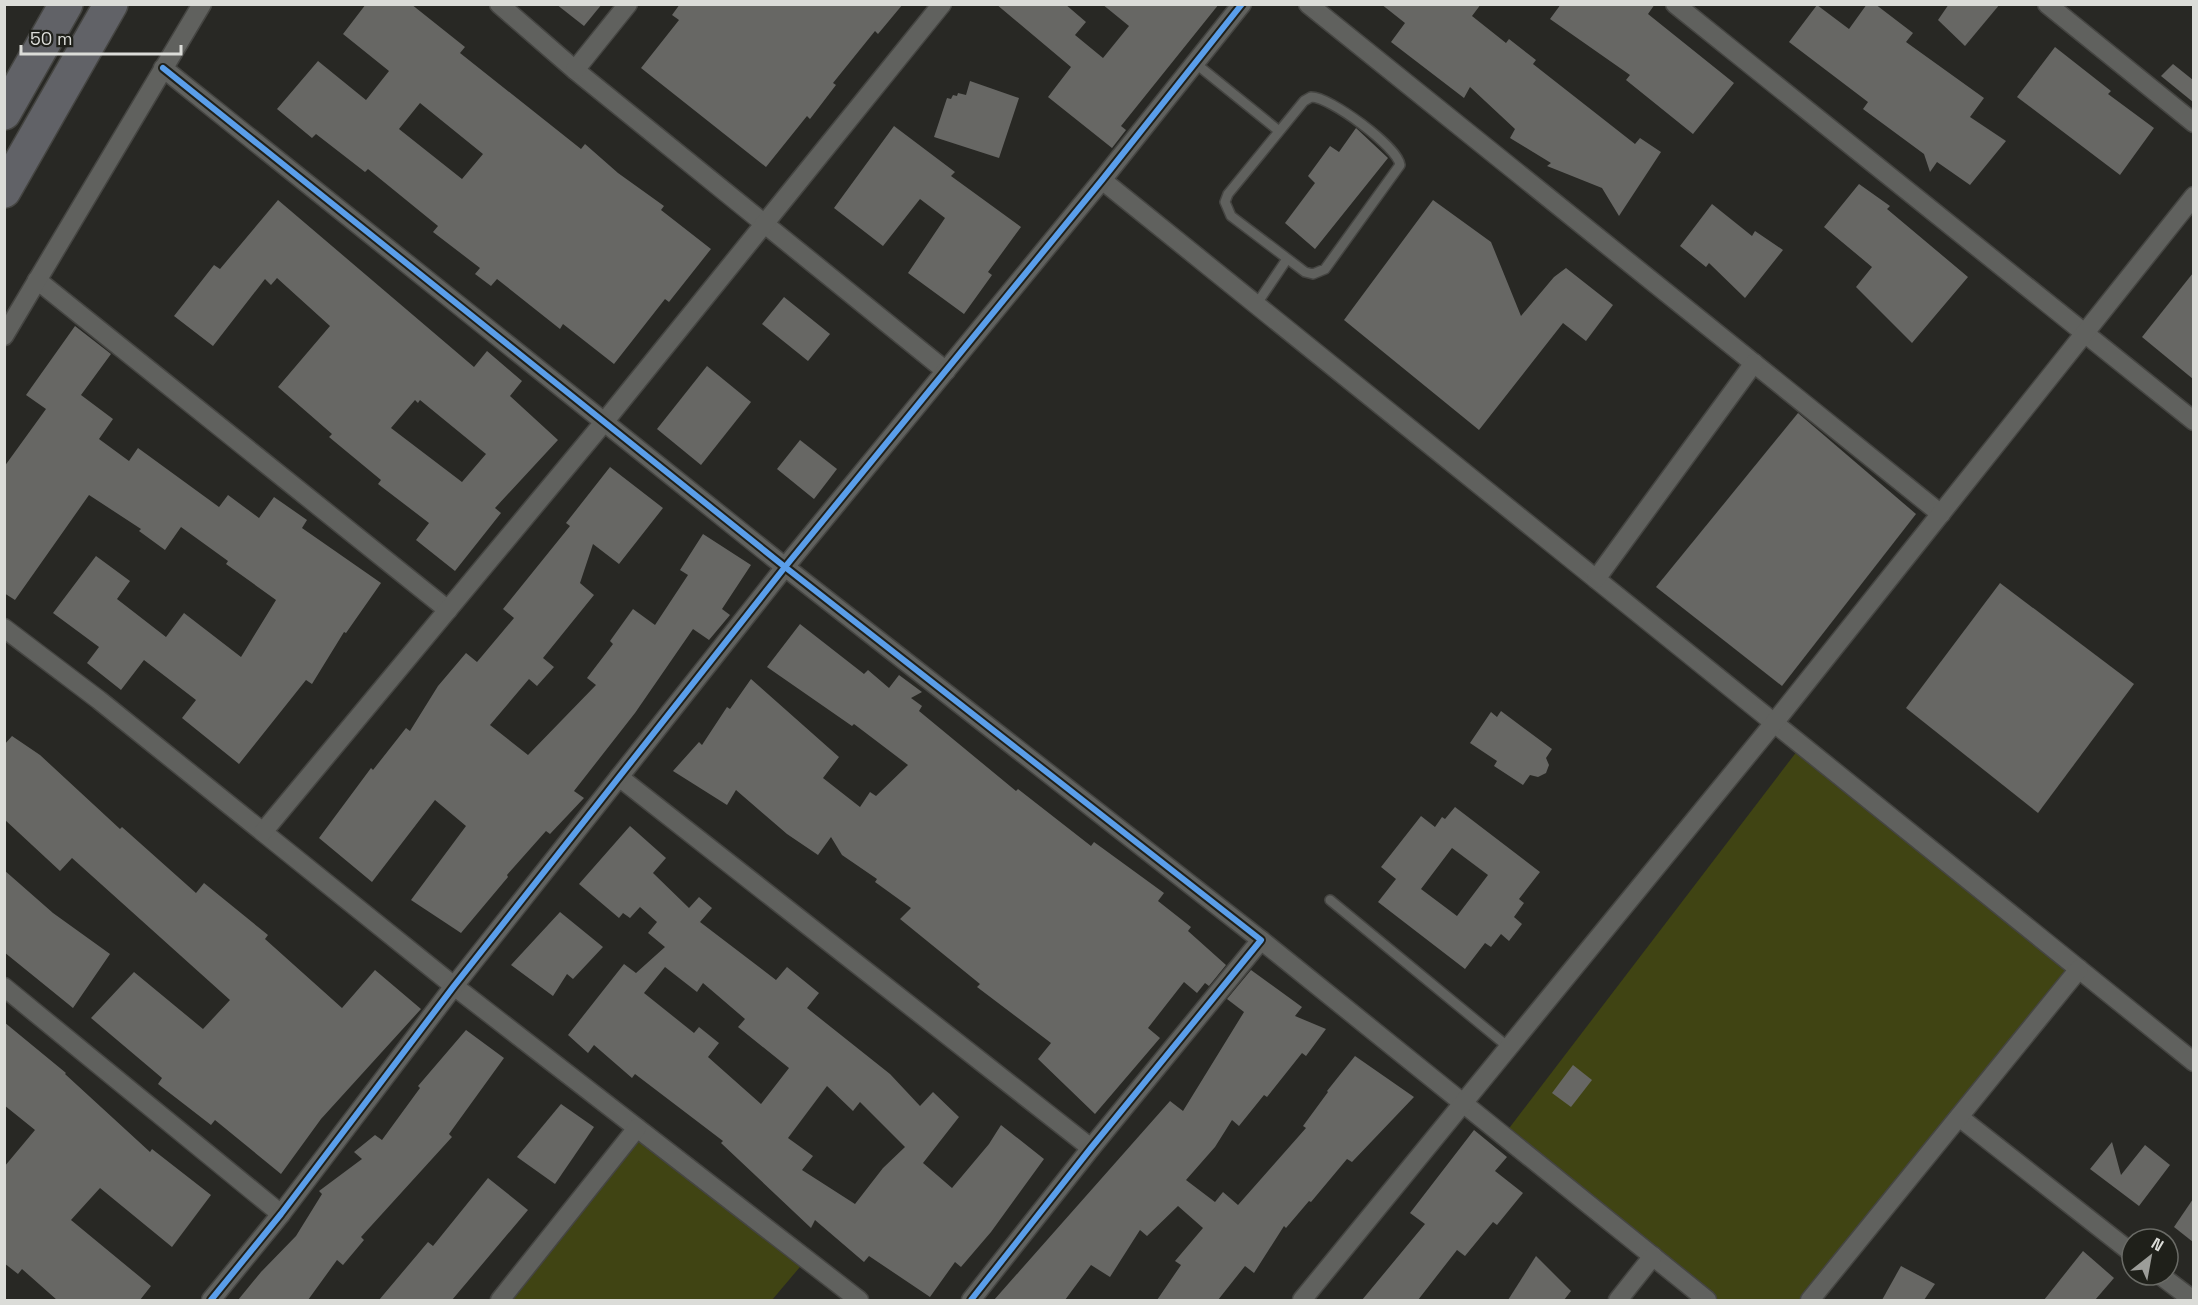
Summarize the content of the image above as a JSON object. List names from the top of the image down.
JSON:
{
  "scale_bar": "50 m",
  "north": "top right"
}
